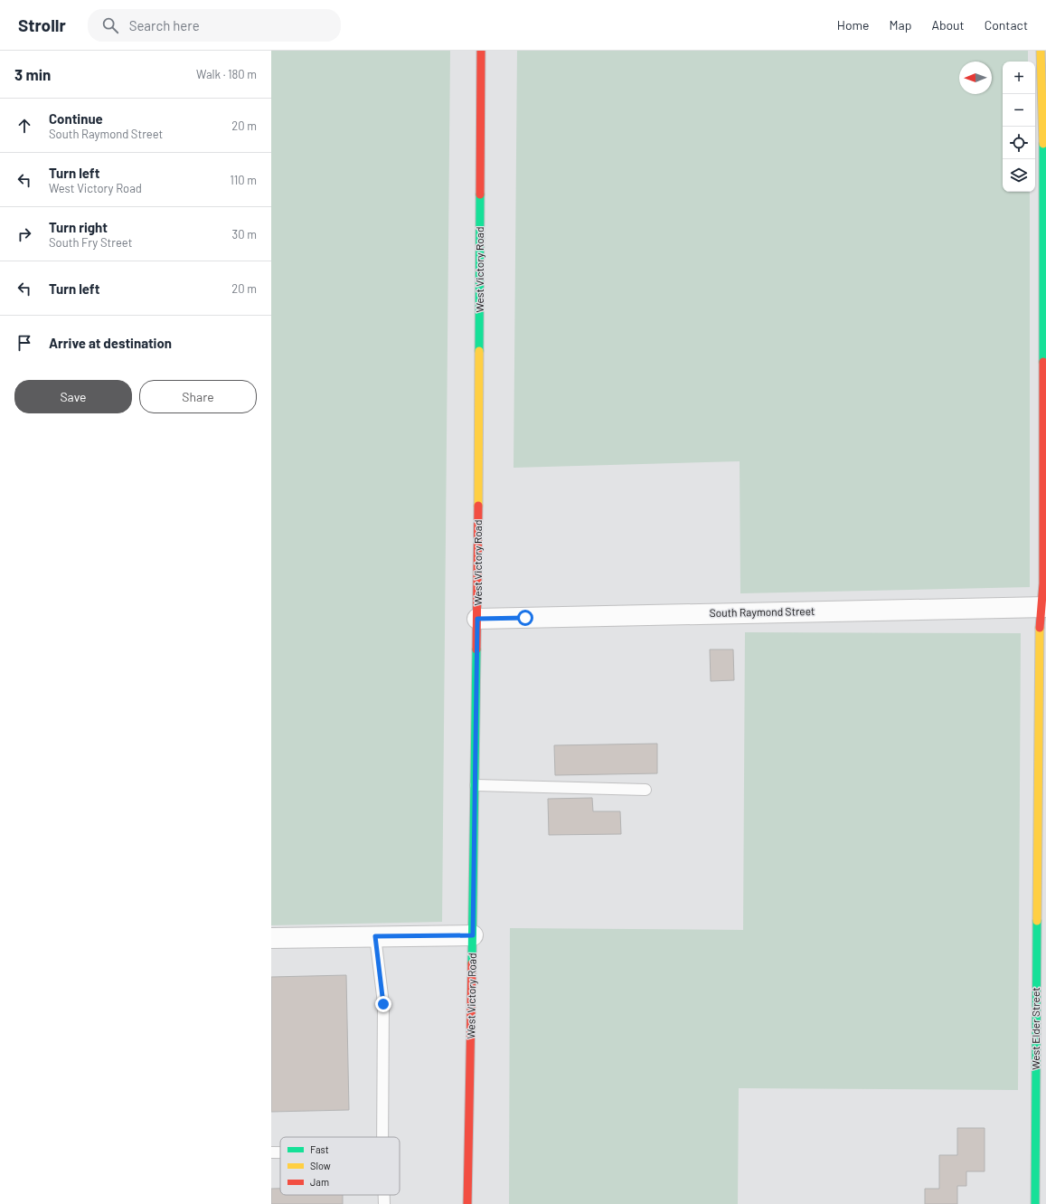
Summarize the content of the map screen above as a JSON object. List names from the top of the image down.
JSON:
{
  "streets": {
    "main road": ["West Victory Road", "West Elder Street"],
    "street": ["South Raymond Street"]
  },
  "crossings": [
    ["West Victory Road", "South Raymond Street"],
    ["South Raymond Street", "West Elder Street"]
  ],
  "legend": ["Fast", "Slow", "Jam"],
  "north": "left",
  "page": {
    "header": "Strollr",
    "search": "Search here",
    "nav": [
      "Home",
      "Map",
      "About",
      "Contact"
    ],
    "heading": ["3 min", "Walk · 180 m"],
    "map_buttons": ["+", "−"],
    "list": [
      ["Continue", "South Raymond Street", "20 m"],
      ["Turn left", "West Victory Road", "110 m"],
      ["Turn right", "South Fry Street", "30 m"],
      ["Turn left", "20 m"],
      "Arrive at destination"
    ],
    "buttons": ["Save", "Share"]
  }
}
